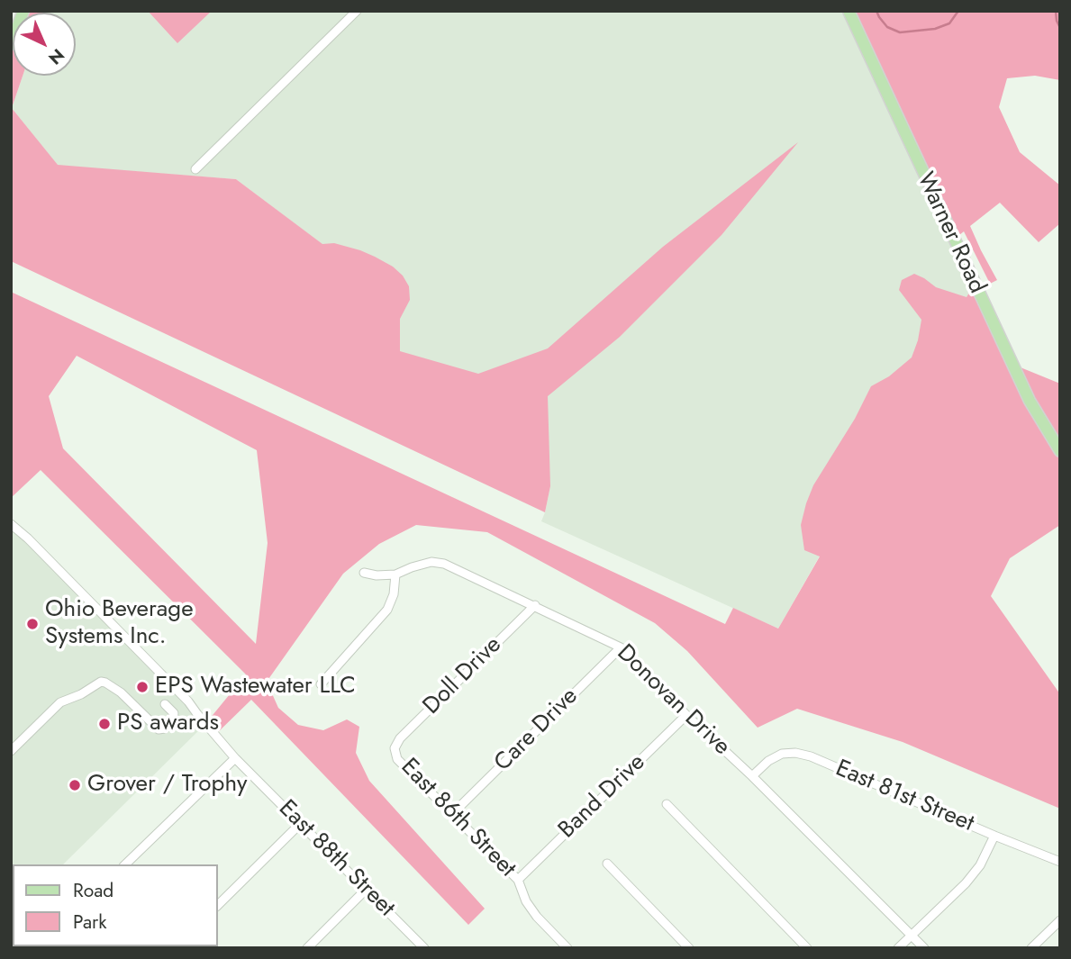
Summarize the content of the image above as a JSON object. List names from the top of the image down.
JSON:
{
  "streets": {
    "main road": ["Warner Road"],
    "street": [
      "Doll Drive",
      "Donovan Drive",
      "Care Drive",
      "Band Drive",
      "East 81st Street",
      "East 86th Street",
      "East 88th Street"
    ]
  },
  "crossings": [
    ["Doll Drive", "Donovan Drive"],
    ["Doll Drive", "East 86th Street"],
    ["Donovan Drive", "Care Drive"],
    ["Donovan Drive", "Band Drive"],
    ["Donovan Drive", "East 81st Street"],
    ["Care Drive", "East 86th Street"],
    ["Band Drive", "East 86th Street"]
  ],
  "places": [
    "Ohio Beverage Systems Inc.",
    "EPS Wastewater LLC",
    "PS awards",
    "Grover / Trophy"
  ],
  "legend": ["Road", "Park"],
  "north": "bottom right"
}
